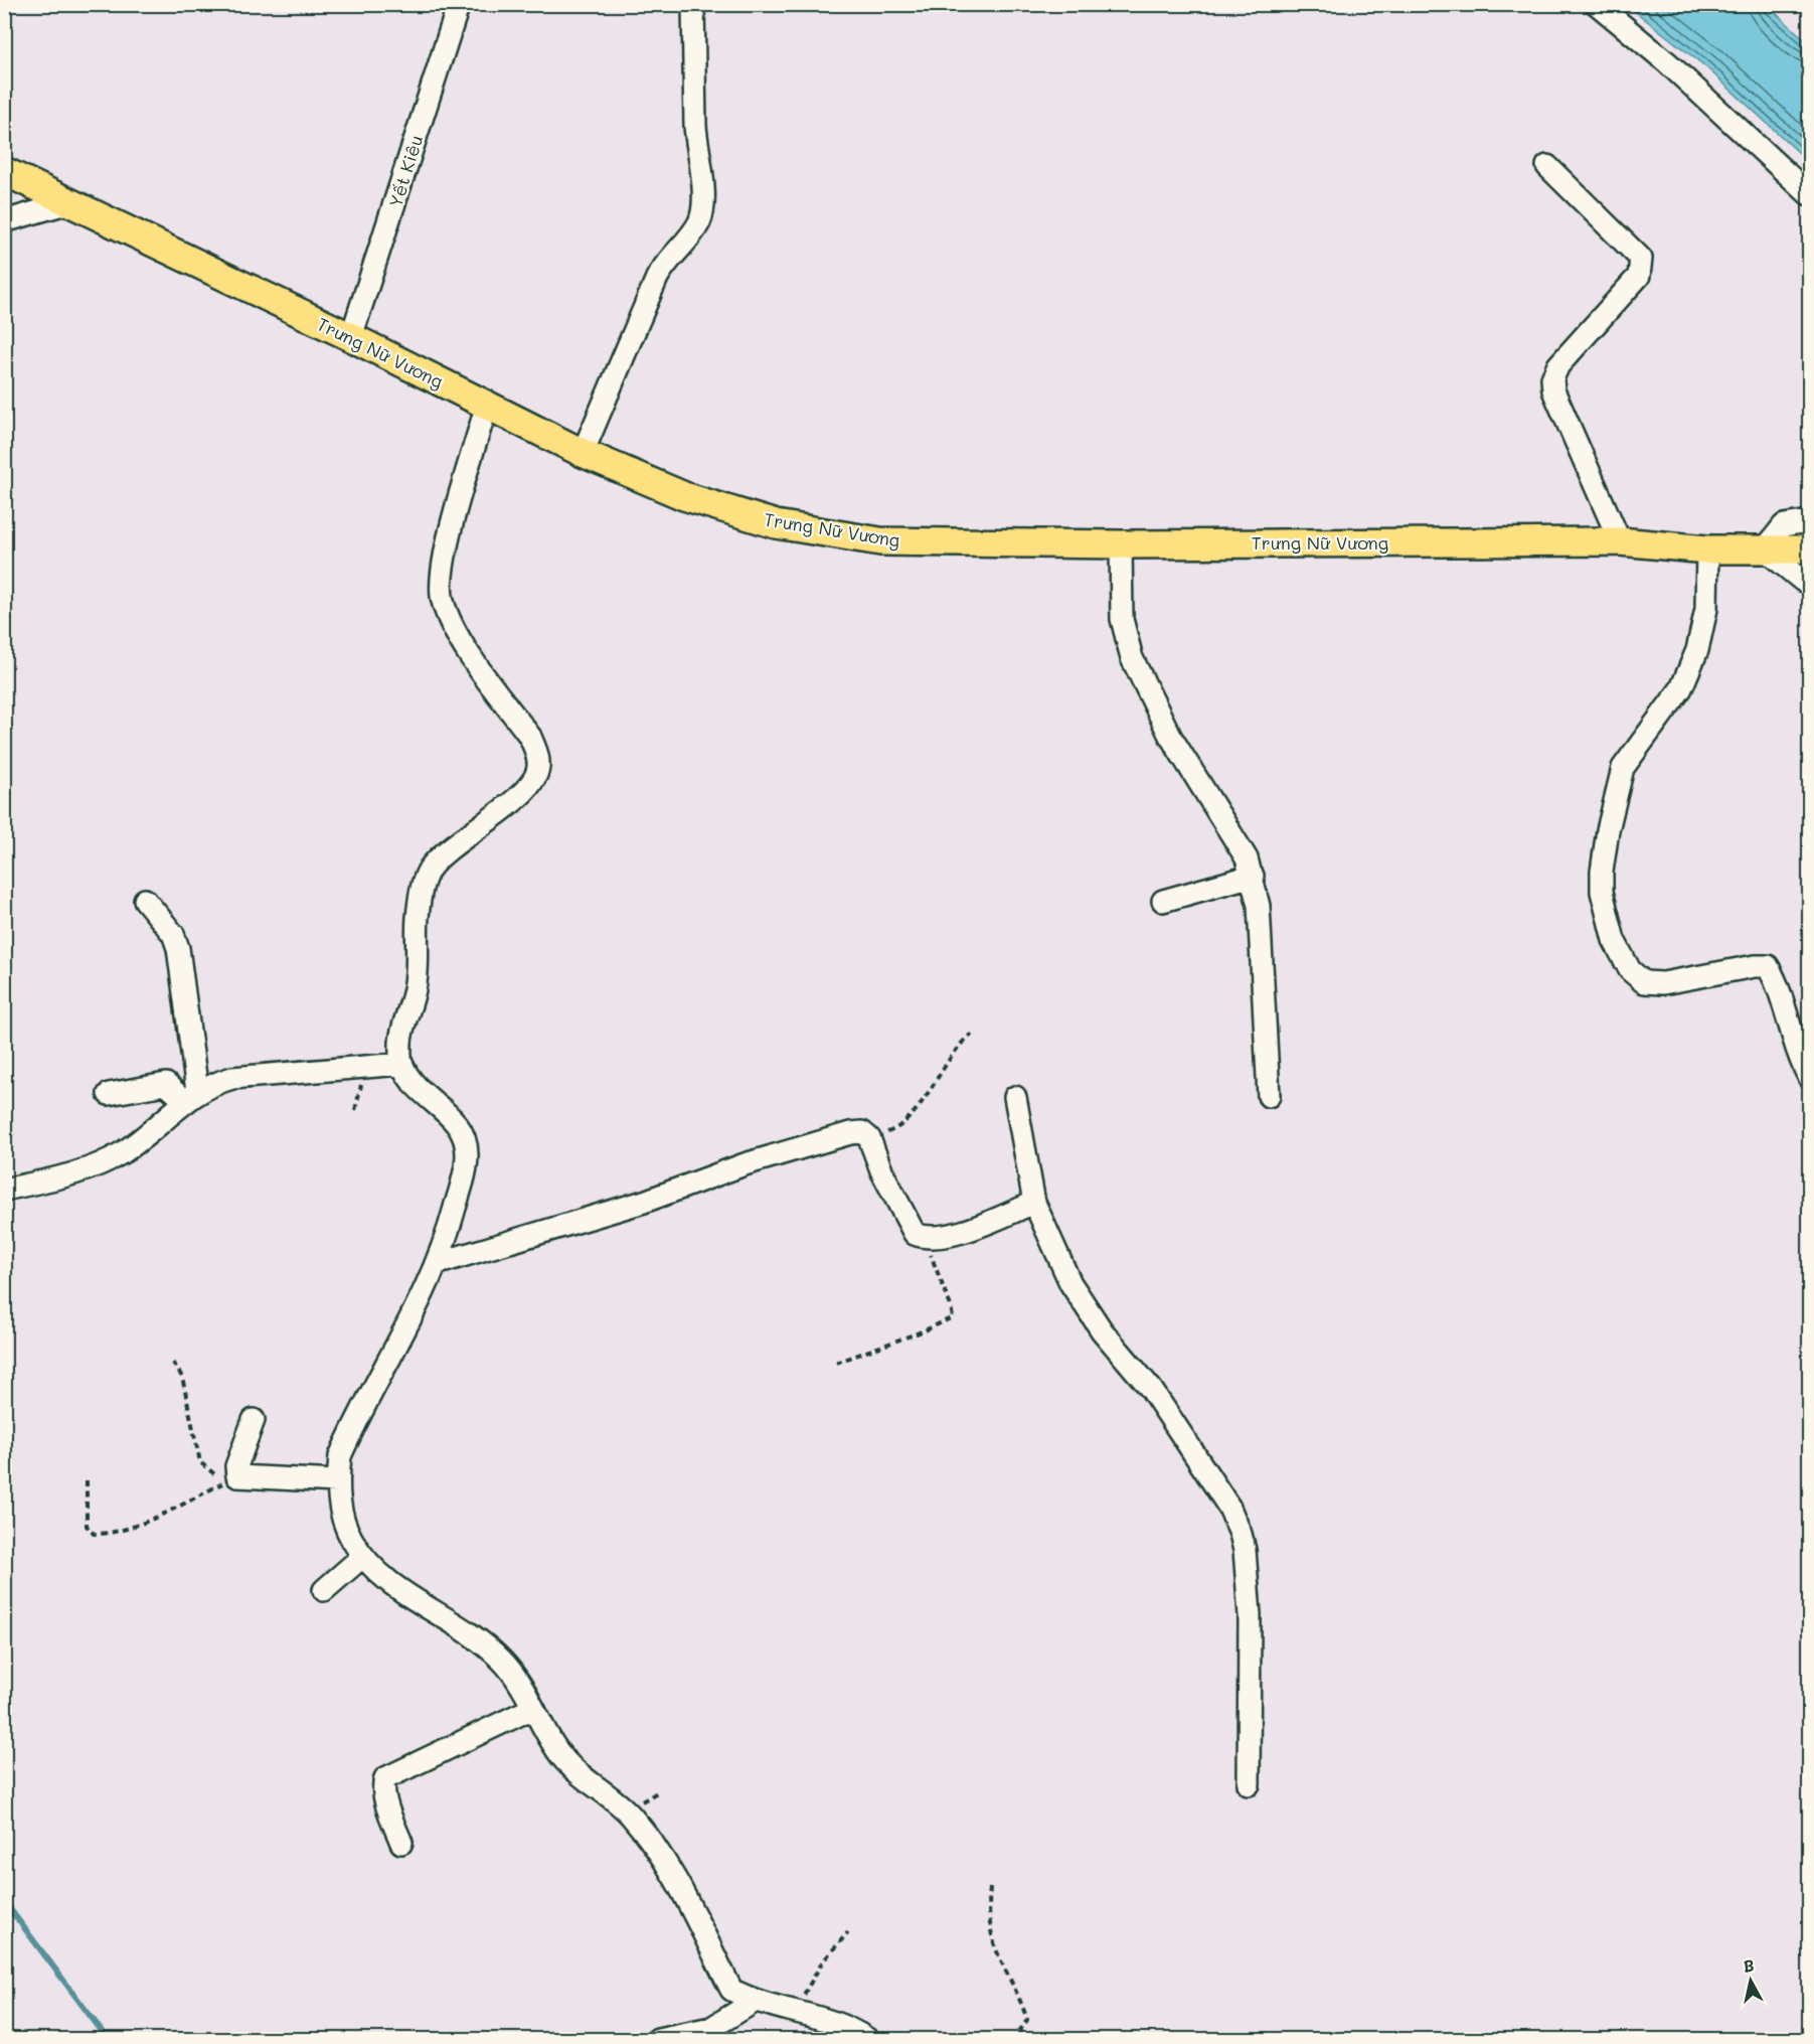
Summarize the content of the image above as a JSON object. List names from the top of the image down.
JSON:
{
  "streets": {
    "main road": ["Trưng Nữ Vương"],
    "street": ["Yết Kiêu"]
  },
  "crossings": [
    ["Yết Kiêu", "Trưng Nữ Vương"]
  ],
  "north": "top"
}
